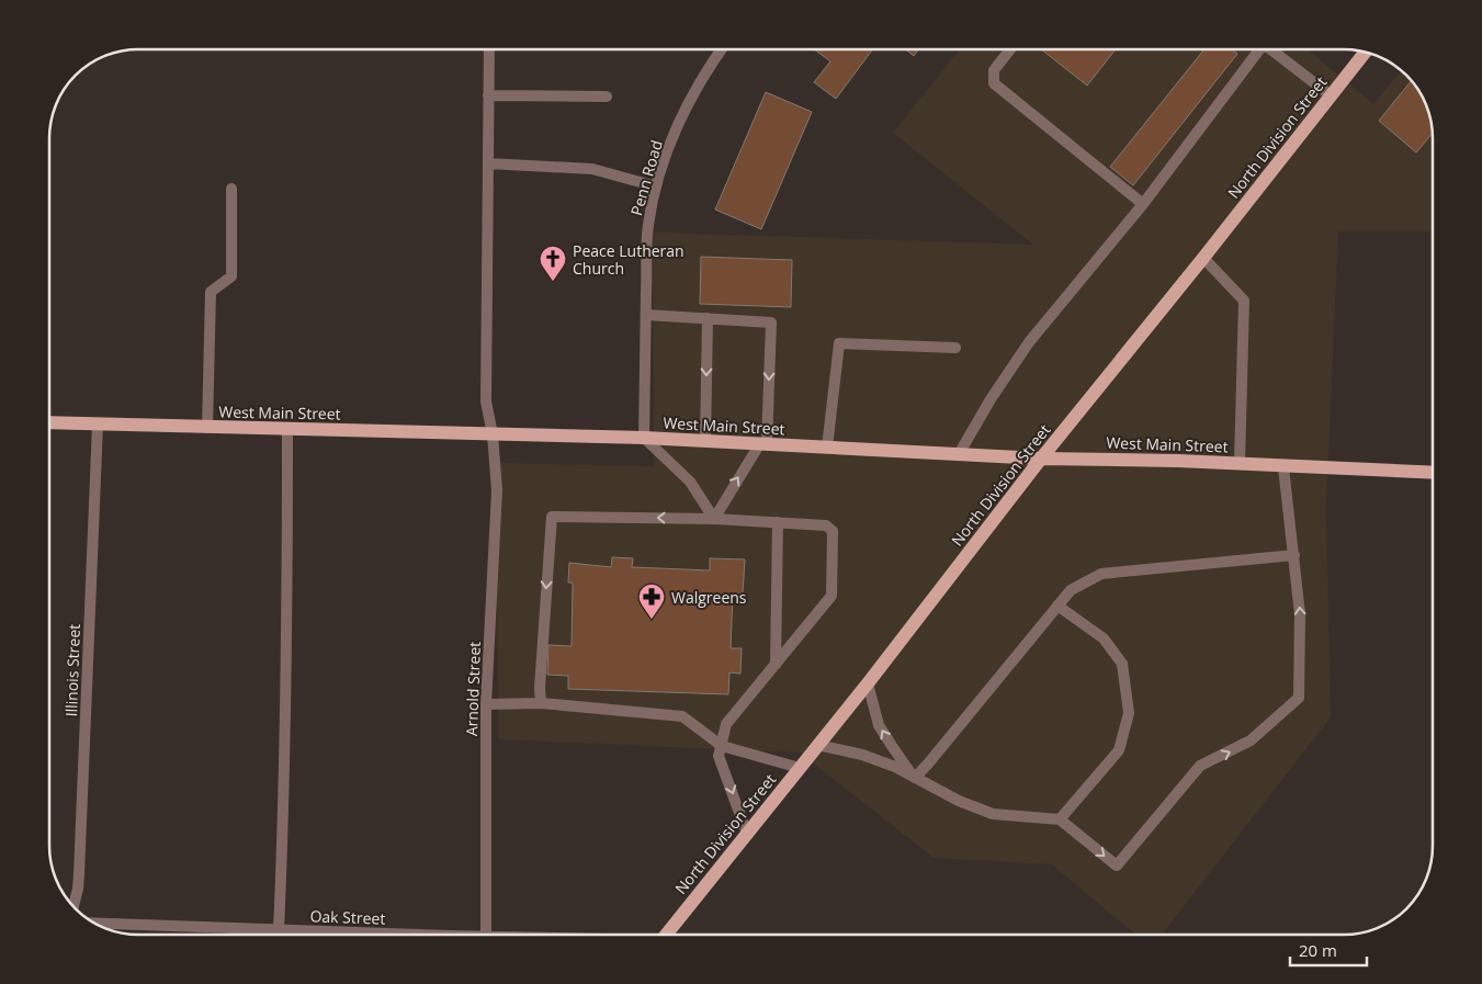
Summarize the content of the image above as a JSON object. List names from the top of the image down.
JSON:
{
  "streets": {
    "main road": ["North Division Street", "West Main Street"],
    "street": [
      "Penn Road",
      "Illinois Street",
      "Arnold Street",
      "Oak Street"
    ]
  },
  "crossings": [
    ["North Division Street", "West Main Street"],
    ["Penn Road", "West Main Street"],
    ["West Main Street", "Illinois Street"],
    ["West Main Street", "Arnold Street"]
  ],
  "places": {
    "church": ["Peace Lutheran Church"],
    "pharmacy": ["Walgreens"]
  },
  "scale_bar": "20 m"
}
